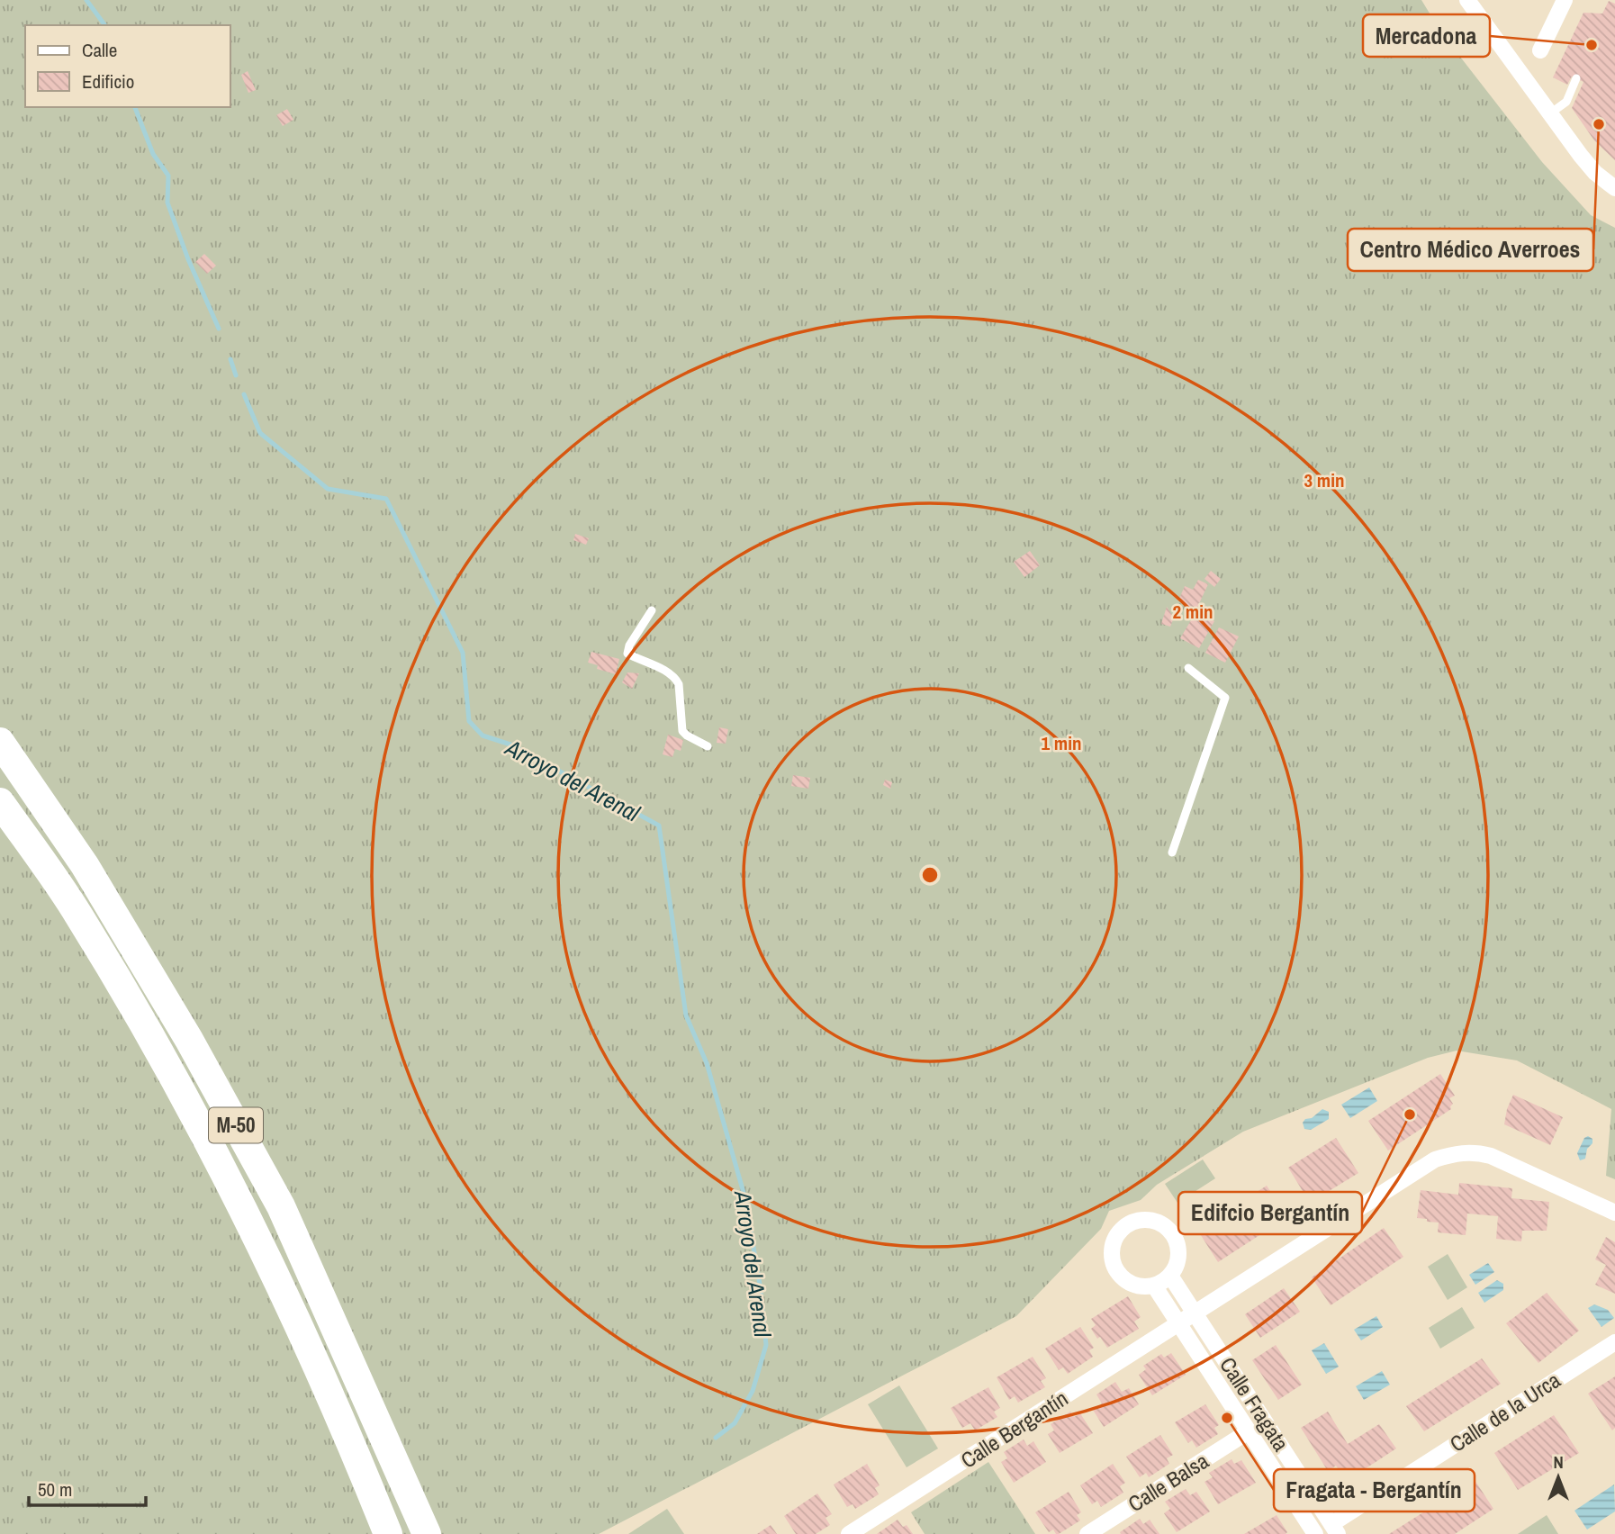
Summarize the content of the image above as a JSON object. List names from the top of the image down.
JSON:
{
  "streets": {
    "highway": ["M-50"],
    "street": [
      "Calle Fragata",
      "Calle de la Urca",
      "Calle Bergantín",
      "Calle Balsa"
    ]
  },
  "crossings": [
    ["Calle Fragata", "Calle de la Urca"],
    ["Calle Fragata", "Calle Bergantín"],
    ["Calle Fragata", "Calle Balsa"]
  ],
  "water": ["Arroyo del Arenal"],
  "places": [
    "Mercadona",
    "Centro Médico Averroes",
    "Edifcio Bergantín",
    "Fragata - Bergantín"
  ],
  "legend": ["Calle", "Edificio"],
  "scale_bar": "50 m",
  "north": "top",
  "rings": ["3 min", "2 min", "1 min"]
}
